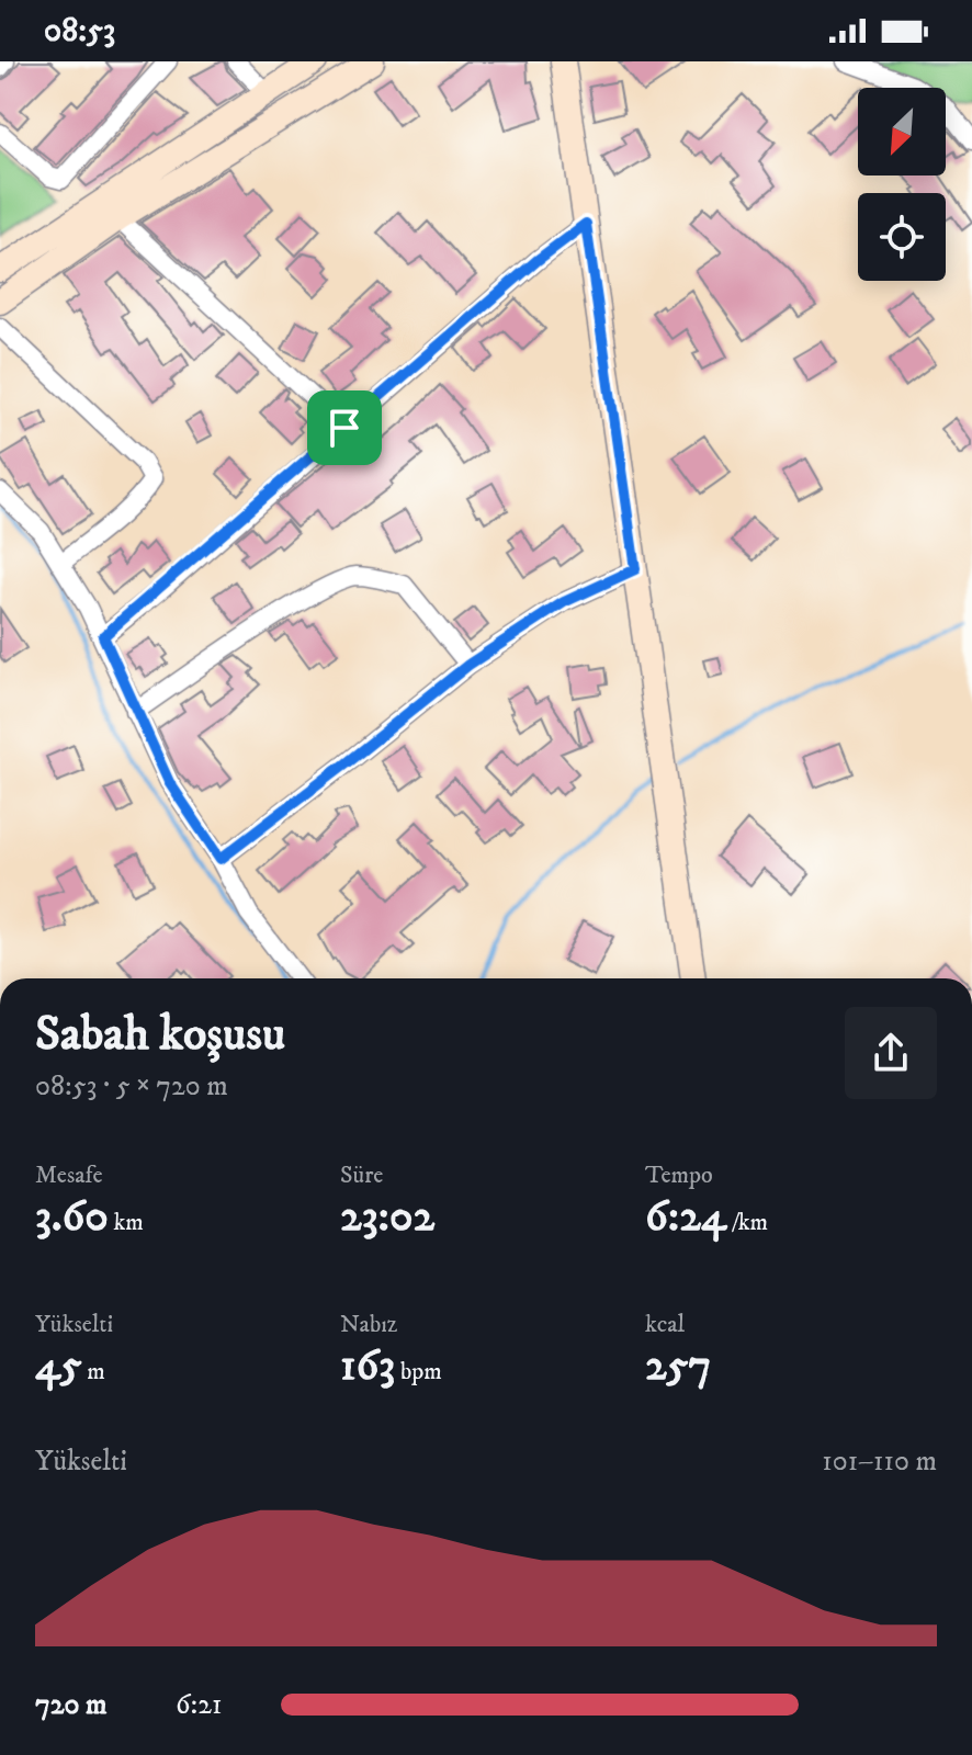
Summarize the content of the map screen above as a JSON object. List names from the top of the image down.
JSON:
{
  "north": "bottom left",
  "page": {
    "status": "08:53",
    "heading": ["Sabah koşusu", "08:53 · 5 × 720 m"],
    "stats": [
      ["Mesafe", "3.60 km"],
      ["Süre", "23:02"],
      ["Tempo", "6:24 /km"],
      ["Yükselti", "45 m"],
      ["Nabız", "163 bpm"],
      ["kcal", "257"]
    ],
    "chart": ["Yükselti", "101–110 m"],
    "list": [
      {
        "name": "720 m",
        "note": "6:21"
      }
    ]
  }
}
